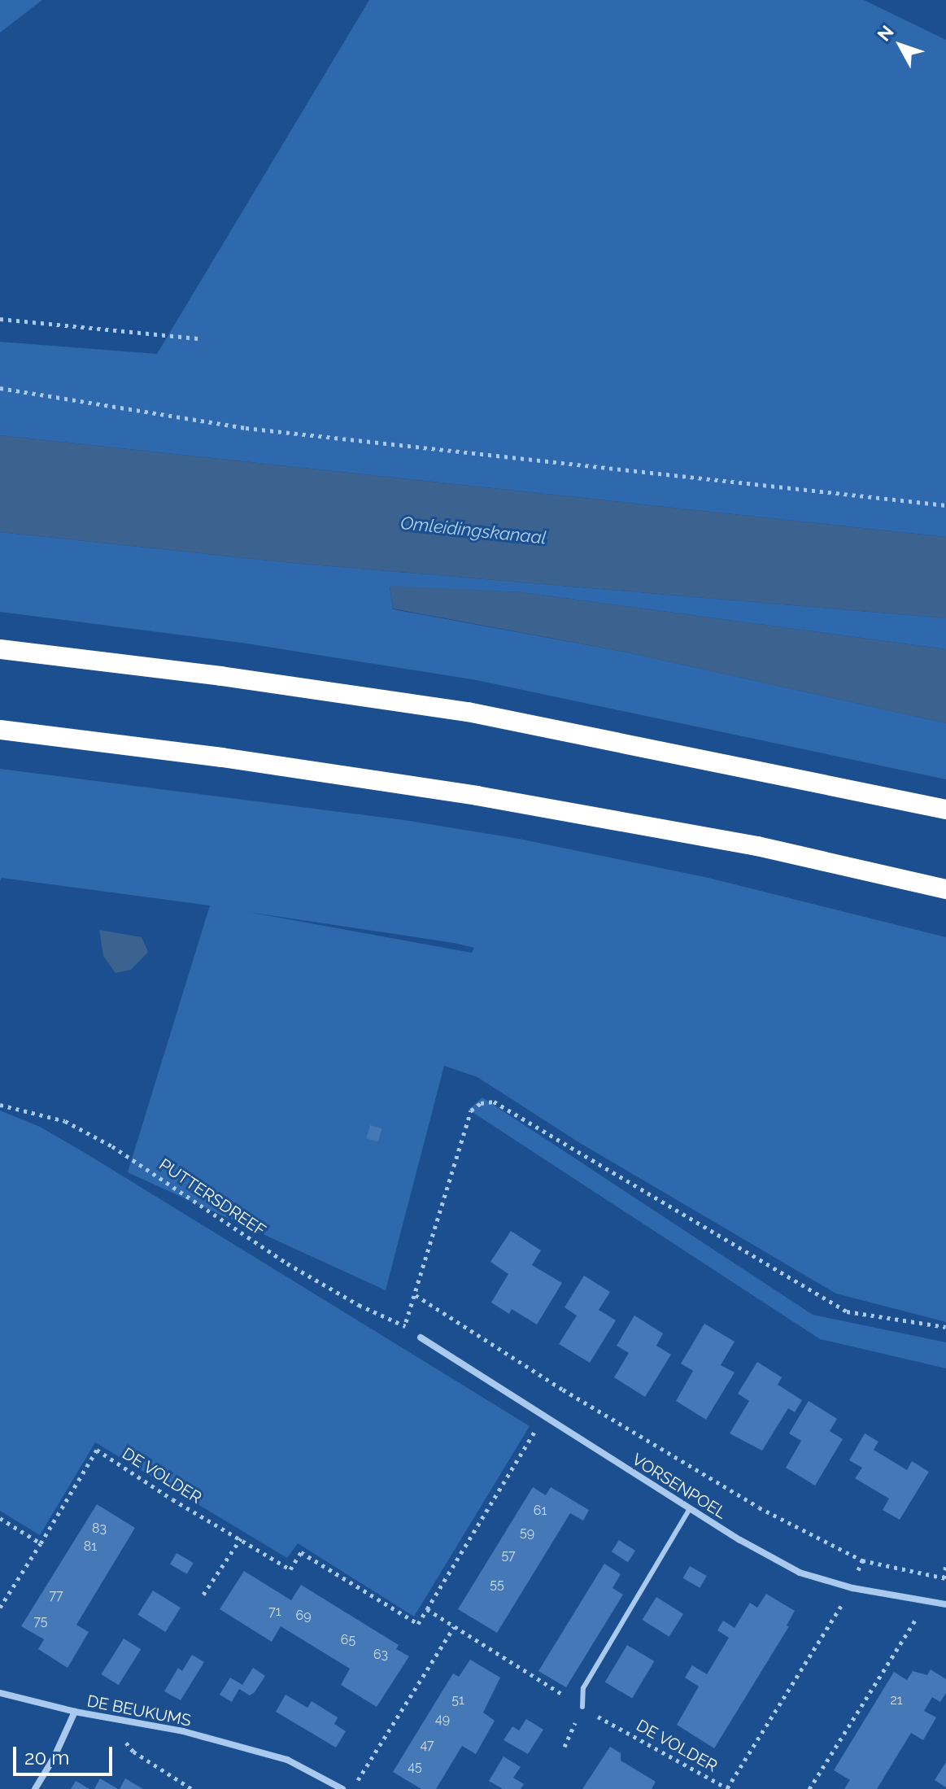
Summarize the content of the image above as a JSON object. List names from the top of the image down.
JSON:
{
  "streets": {
    "street": ["VORSENPOEL", "DE BEUKUMS"],
    "path": ["PUTTERSDREEF", "DE VOLDER"]
  },
  "crossings": [
    ["DE VOLDER", "VORSENPOEL"]
  ],
  "water": ["Omleidingskanaal"],
  "house_numbers": [
    "61",
    "83",
    "59",
    "81",
    "57",
    "55",
    "77",
    "71",
    "69",
    "75",
    "65",
    "63",
    "51",
    "21",
    "49",
    "47",
    "45"
  ],
  "scale_bar": "20 m",
  "north": "top left"
}
